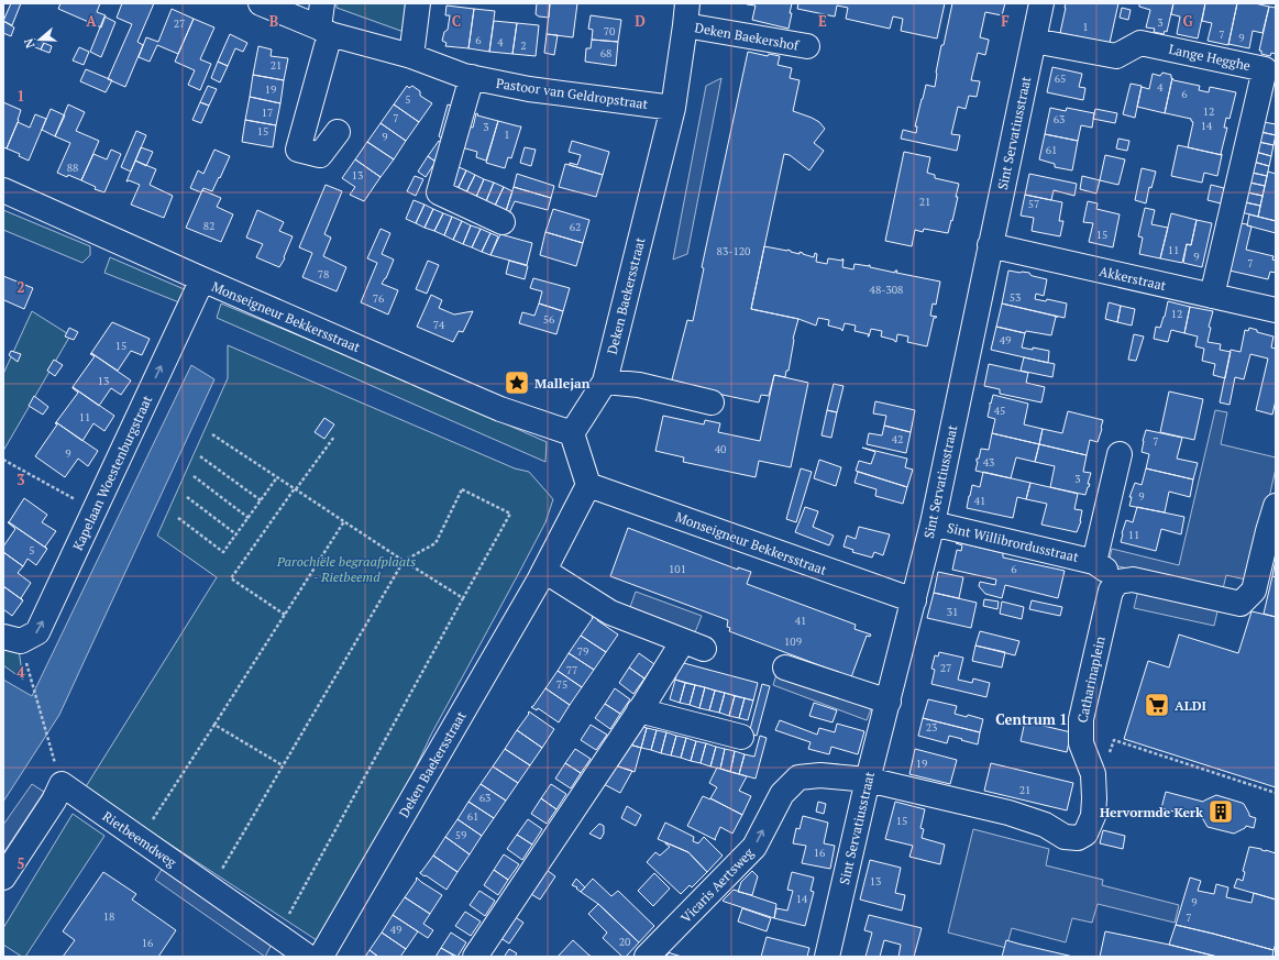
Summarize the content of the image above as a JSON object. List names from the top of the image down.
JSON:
{
  "streets": {
    "street": [
      "Deken Baekershof",
      "Lange Hegghe",
      "Pastoor van Geldropstraat",
      "Sint Servatiusstraat",
      "Akkerstraat",
      "Deken Baekersstraat",
      "Monseigneur Bekkersstraat",
      "Kapelaan Woestenburgstraat",
      "Sint Willibrordusstraat",
      "Catharinaplein",
      "Rietbeemdweg",
      "Vicaris Aertsweg"
    ]
  },
  "crossings": [
    ["Deken Baekershof", "Deken Baekersstraat"],
    ["Lange Hegghe", "Sint Servatiusstraat"],
    ["Lange Hegghe", "Akkerstraat"],
    ["Pastoor van Geldropstraat", "Deken Baekersstraat"],
    ["Sint Servatiusstraat", "Akkerstraat"],
    ["Sint Servatiusstraat", "Monseigneur Bekkersstraat"],
    ["Sint Servatiusstraat", "Sint Willibrordusstraat"],
    ["Sint Servatiusstraat", "Catharinaplein"],
    ["Sint Servatiusstraat", "Vicaris Aertsweg"],
    ["Deken Baekersstraat", "Monseigneur Bekkersstraat"],
    ["Monseigneur Bekkersstraat", "Kapelaan Woestenburgstraat"],
    ["Catharinaplein", "Vicaris Aertsweg"]
  ],
  "one_way": ["Kapelaan Woestenburgstraat"],
  "districts": ["Centrum 1"],
  "parks": ["Parochiële begraafplaats - Rietbeemd"],
  "places": {
    "place": ["Mallejan"],
    "supermarket": ["ALDI"],
    "building": ["Hervormde Kerk"]
  },
  "house_numbers": [
    "3",
    "27",
    "1",
    "70",
    "7",
    "9",
    "6",
    "4",
    "2",
    "68",
    "21",
    "65",
    "4",
    "19",
    "6",
    "5",
    "12",
    "17",
    "7",
    "63",
    "14",
    "3",
    "15",
    "1",
    "9",
    "61",
    "88",
    "13",
    "21",
    "57",
    "82",
    "62",
    "15",
    "11",
    "83-120",
    "9",
    "7",
    "78",
    "48-308",
    "53",
    "76",
    "12",
    "56",
    "74",
    "49",
    "15",
    "13",
    "45",
    "11",
    "42",
    "7",
    "40",
    "9",
    "43",
    "3",
    "9",
    "41",
    "11",
    "5",
    "101",
    "6",
    "31",
    "41",
    "109",
    "79",
    "27",
    "77",
    "75",
    "23",
    "19",
    "21",
    "63",
    "61",
    "15",
    "59",
    "16",
    "13",
    "14",
    "9",
    "18",
    "7",
    "49",
    "20",
    "16"
  ],
  "north": "left",
  "grid": {
    "columns": [
      "A",
      "B",
      "C",
      "D",
      "E",
      "F",
      "G"
    ],
    "rows": [
      "1",
      "2",
      "3",
      "4",
      "5"
    ]
  }
}
